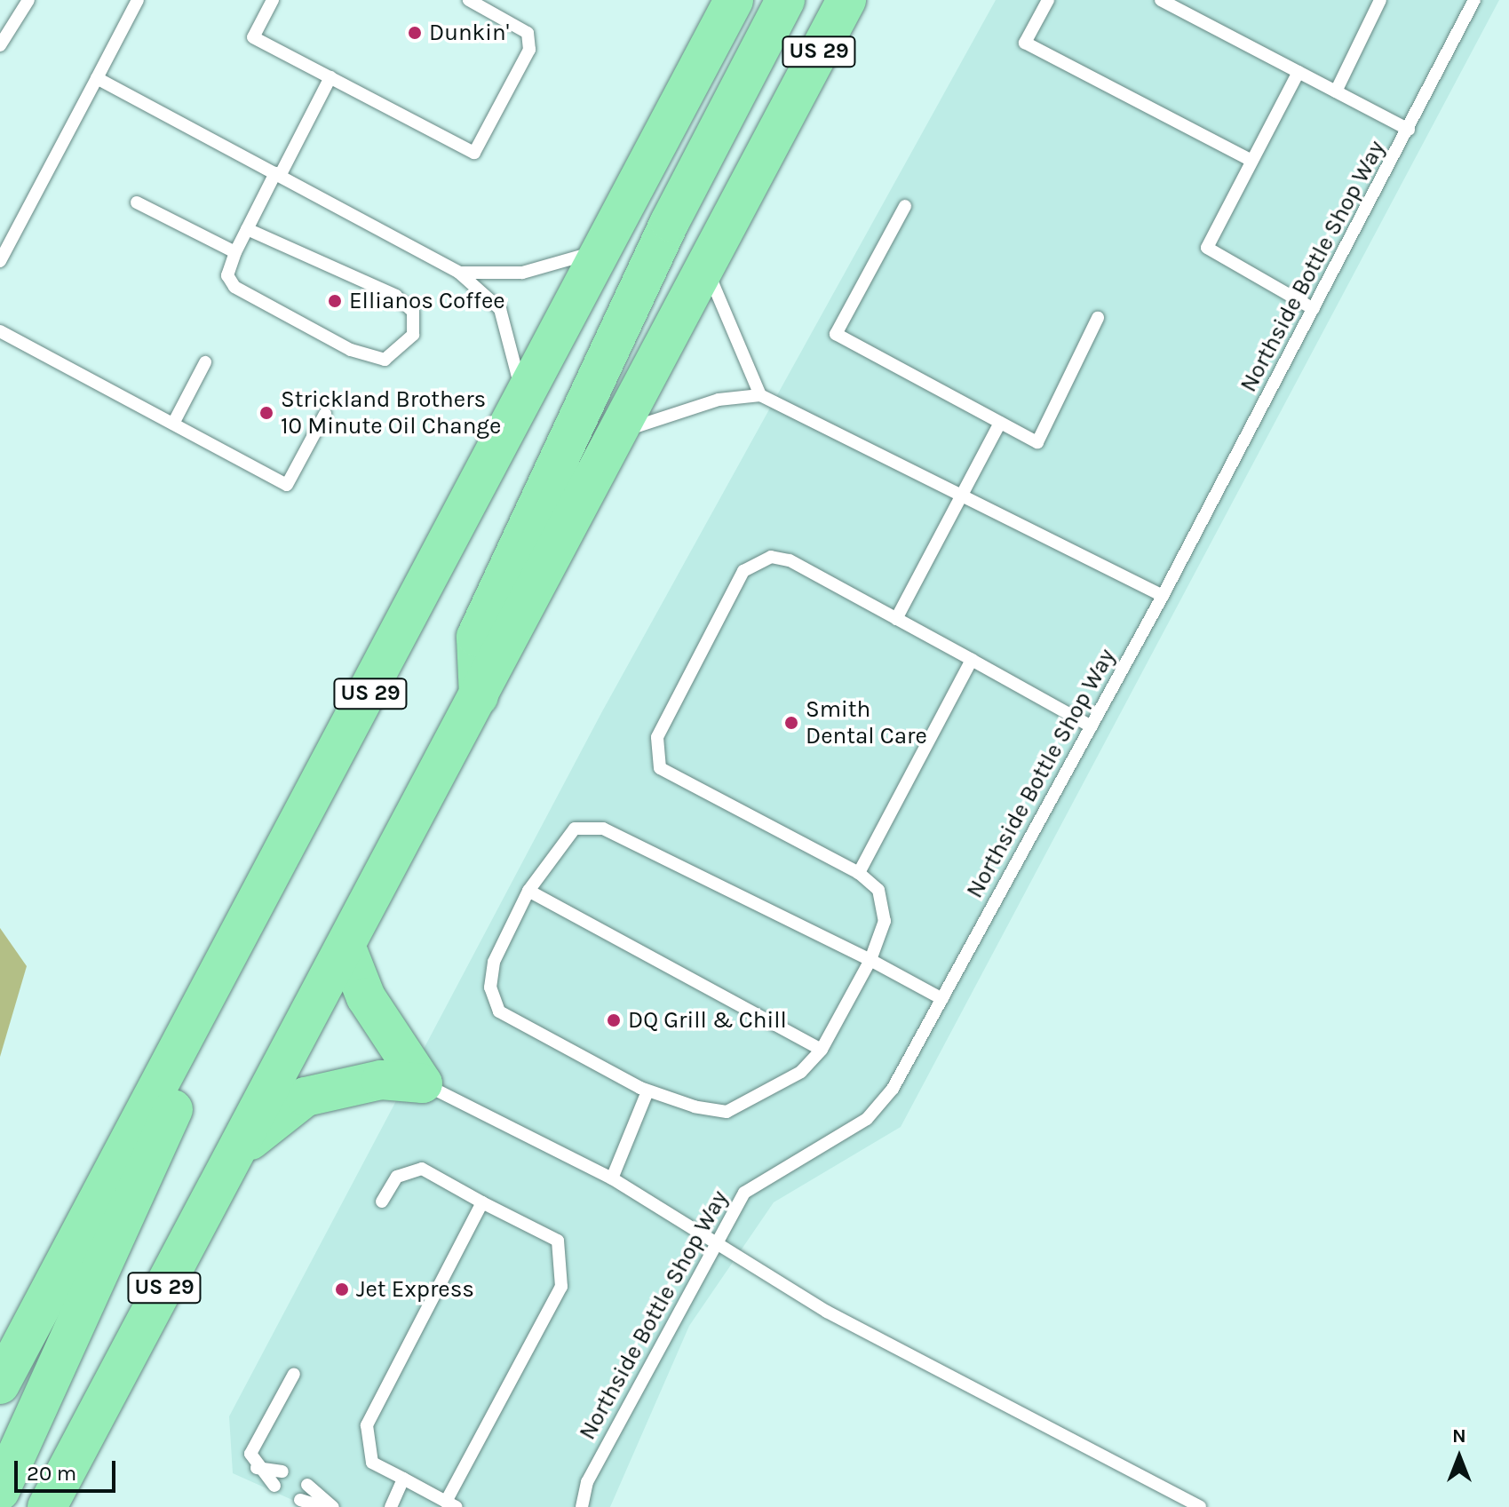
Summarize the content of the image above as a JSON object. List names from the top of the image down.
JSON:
{
  "streets": {
    "main road": ["US 29"],
    "lane": ["Northside Bottle Shop Way"]
  },
  "places": [
    "Dunkin'",
    "Ellianos Coffee",
    "Strickland Brothers 10 Minute Oil Change",
    "Smith Dental Care",
    "DQ Grill & Chill",
    "Jet Express"
  ],
  "scale_bar": "20 m",
  "north": "top"
}
